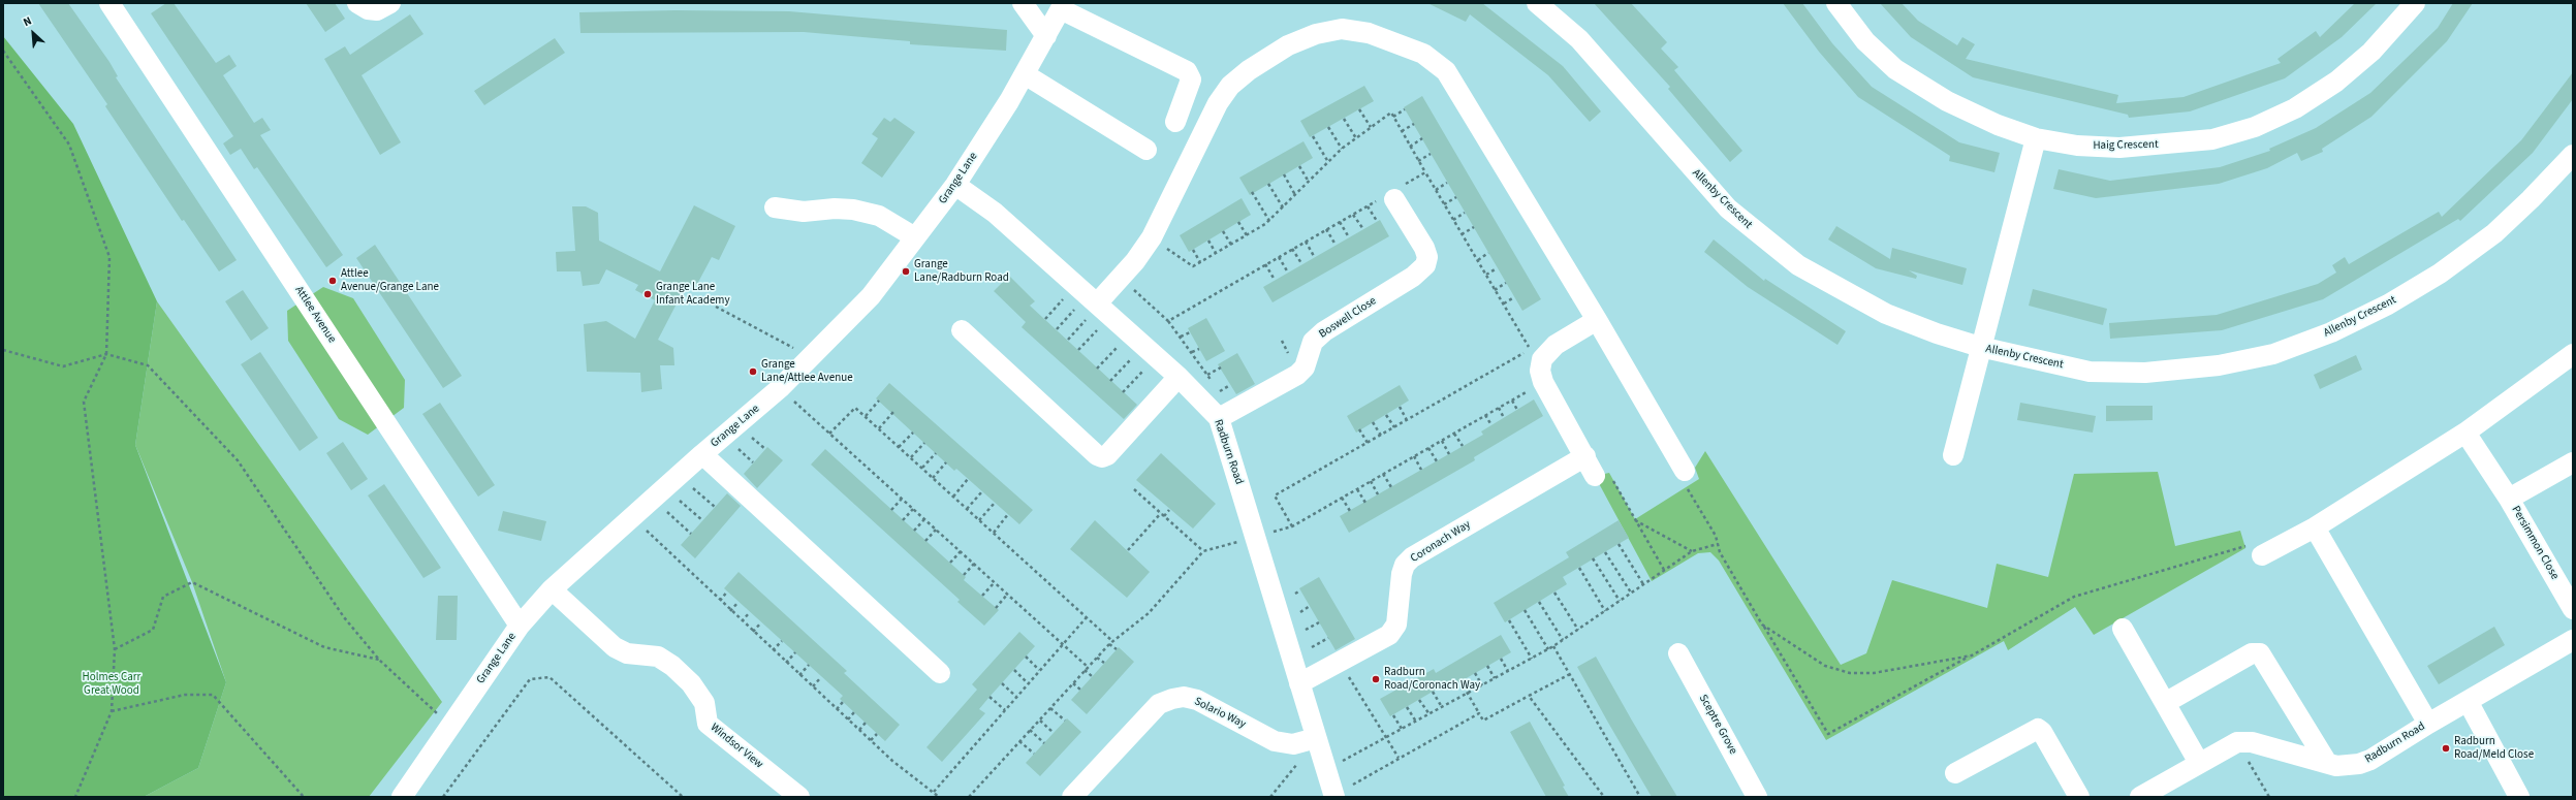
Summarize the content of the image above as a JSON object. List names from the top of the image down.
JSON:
{
  "streets": {
    "street": [
      "Haig Crescent",
      "Grange Lane",
      "Allenby Crescent",
      "Attlee Avenue",
      "Boswell Close",
      "Radburn Road",
      "Coronach Way",
      "Persimmon Close",
      "Solario Way",
      "Sceptre Grove",
      "Windsor View"
    ]
  },
  "crossings": [
    ["Grange Lane", "Attlee Avenue"],
    ["Grange Lane", "Radburn Road"],
    ["Grange Lane", "Windsor View"],
    ["Boswell Close", "Radburn Road"],
    ["Radburn Road", "Coronach Way"],
    ["Radburn Road", "Solario Way"]
  ],
  "parks": ["Holmes Carr Great Wood"],
  "places": [
    "Grange Lane/Radburn Road",
    "Attlee Avenue/Grange Lane",
    "Grange Lane Infant Academy",
    "Grange Lane/Attlee Avenue",
    "Radburn Road/Coronach Way",
    "Radburn Road/Meld Close"
  ],
  "north": "top left"
}
